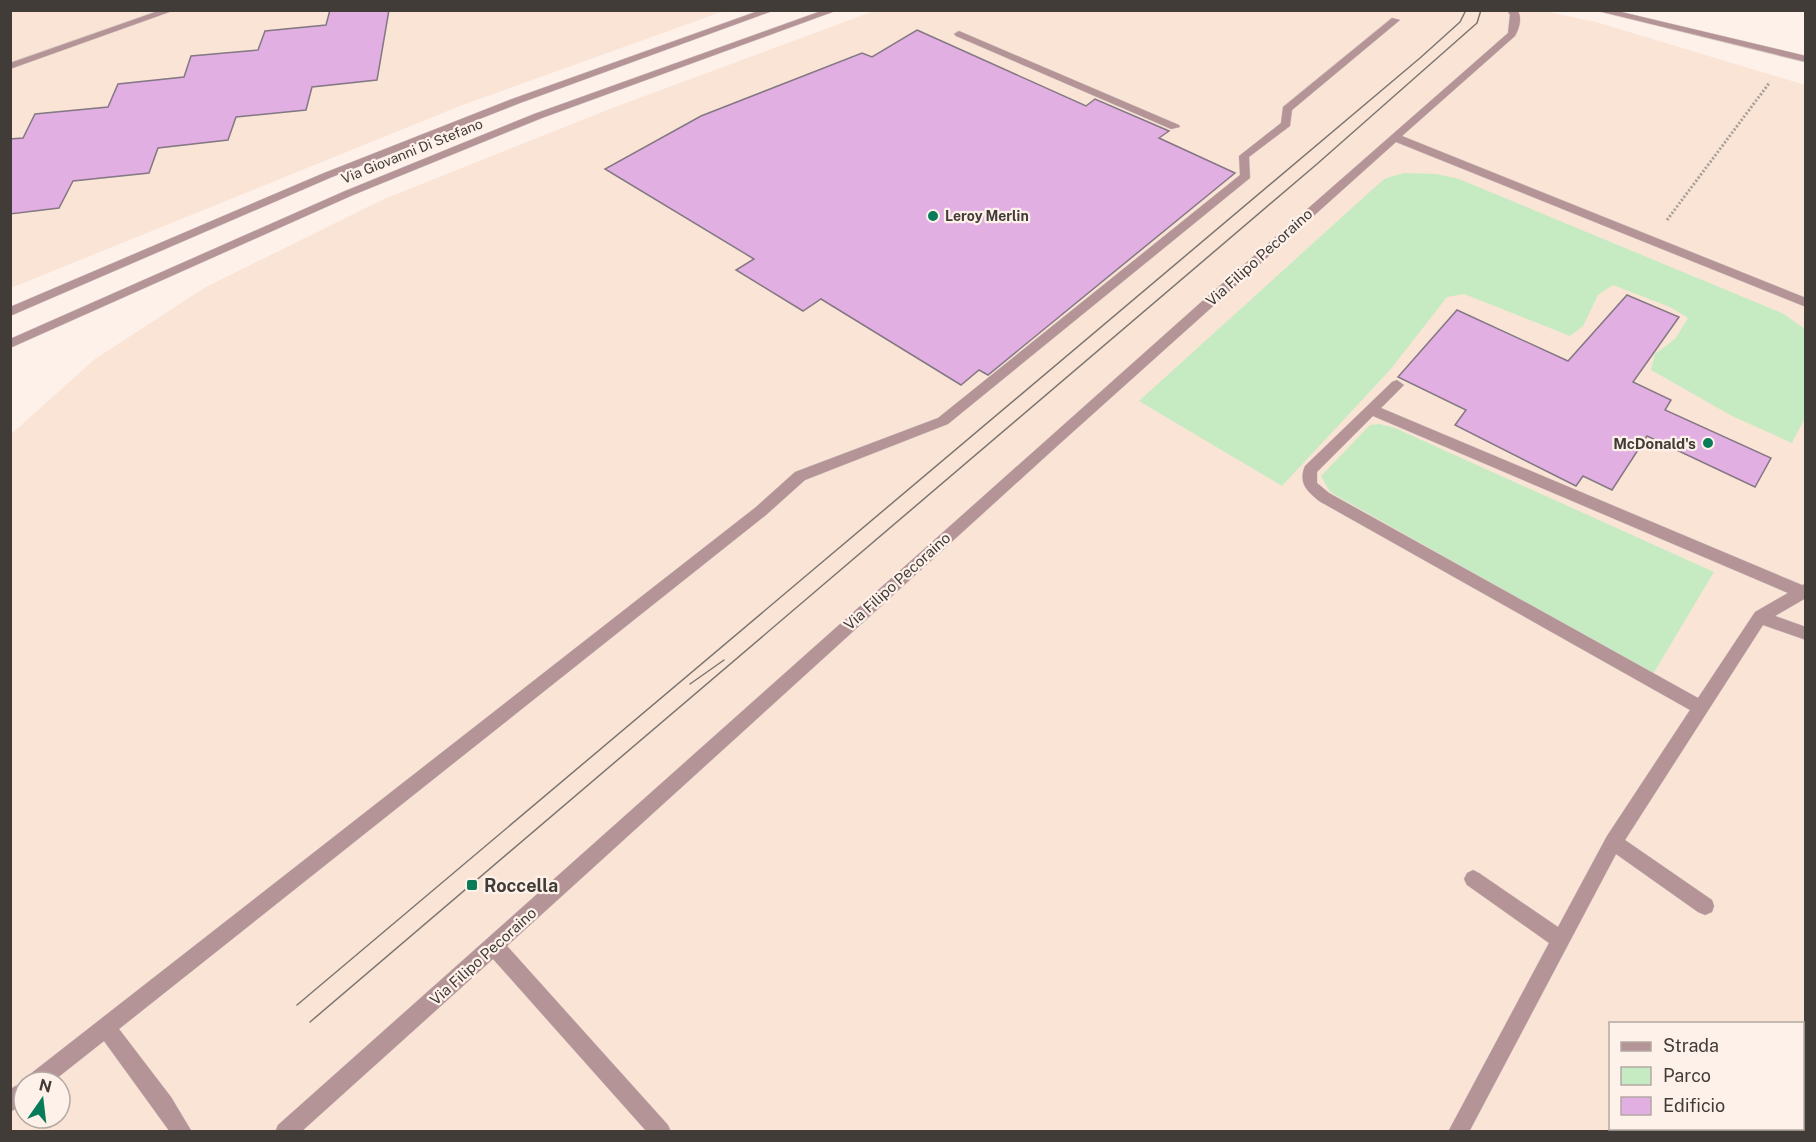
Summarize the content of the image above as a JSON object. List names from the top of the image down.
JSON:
{
  "streets": {
    "street": ["Via Giovanni Di Stefano", "Via Filipo Pecoraino"]
  },
  "places": {
    "other": ["Leroy Merlin", "McDonald's"],
    "transit": ["Roccella"]
  },
  "legend": ["Strada", "Parco", "Edificio"],
  "north": "top"
}
